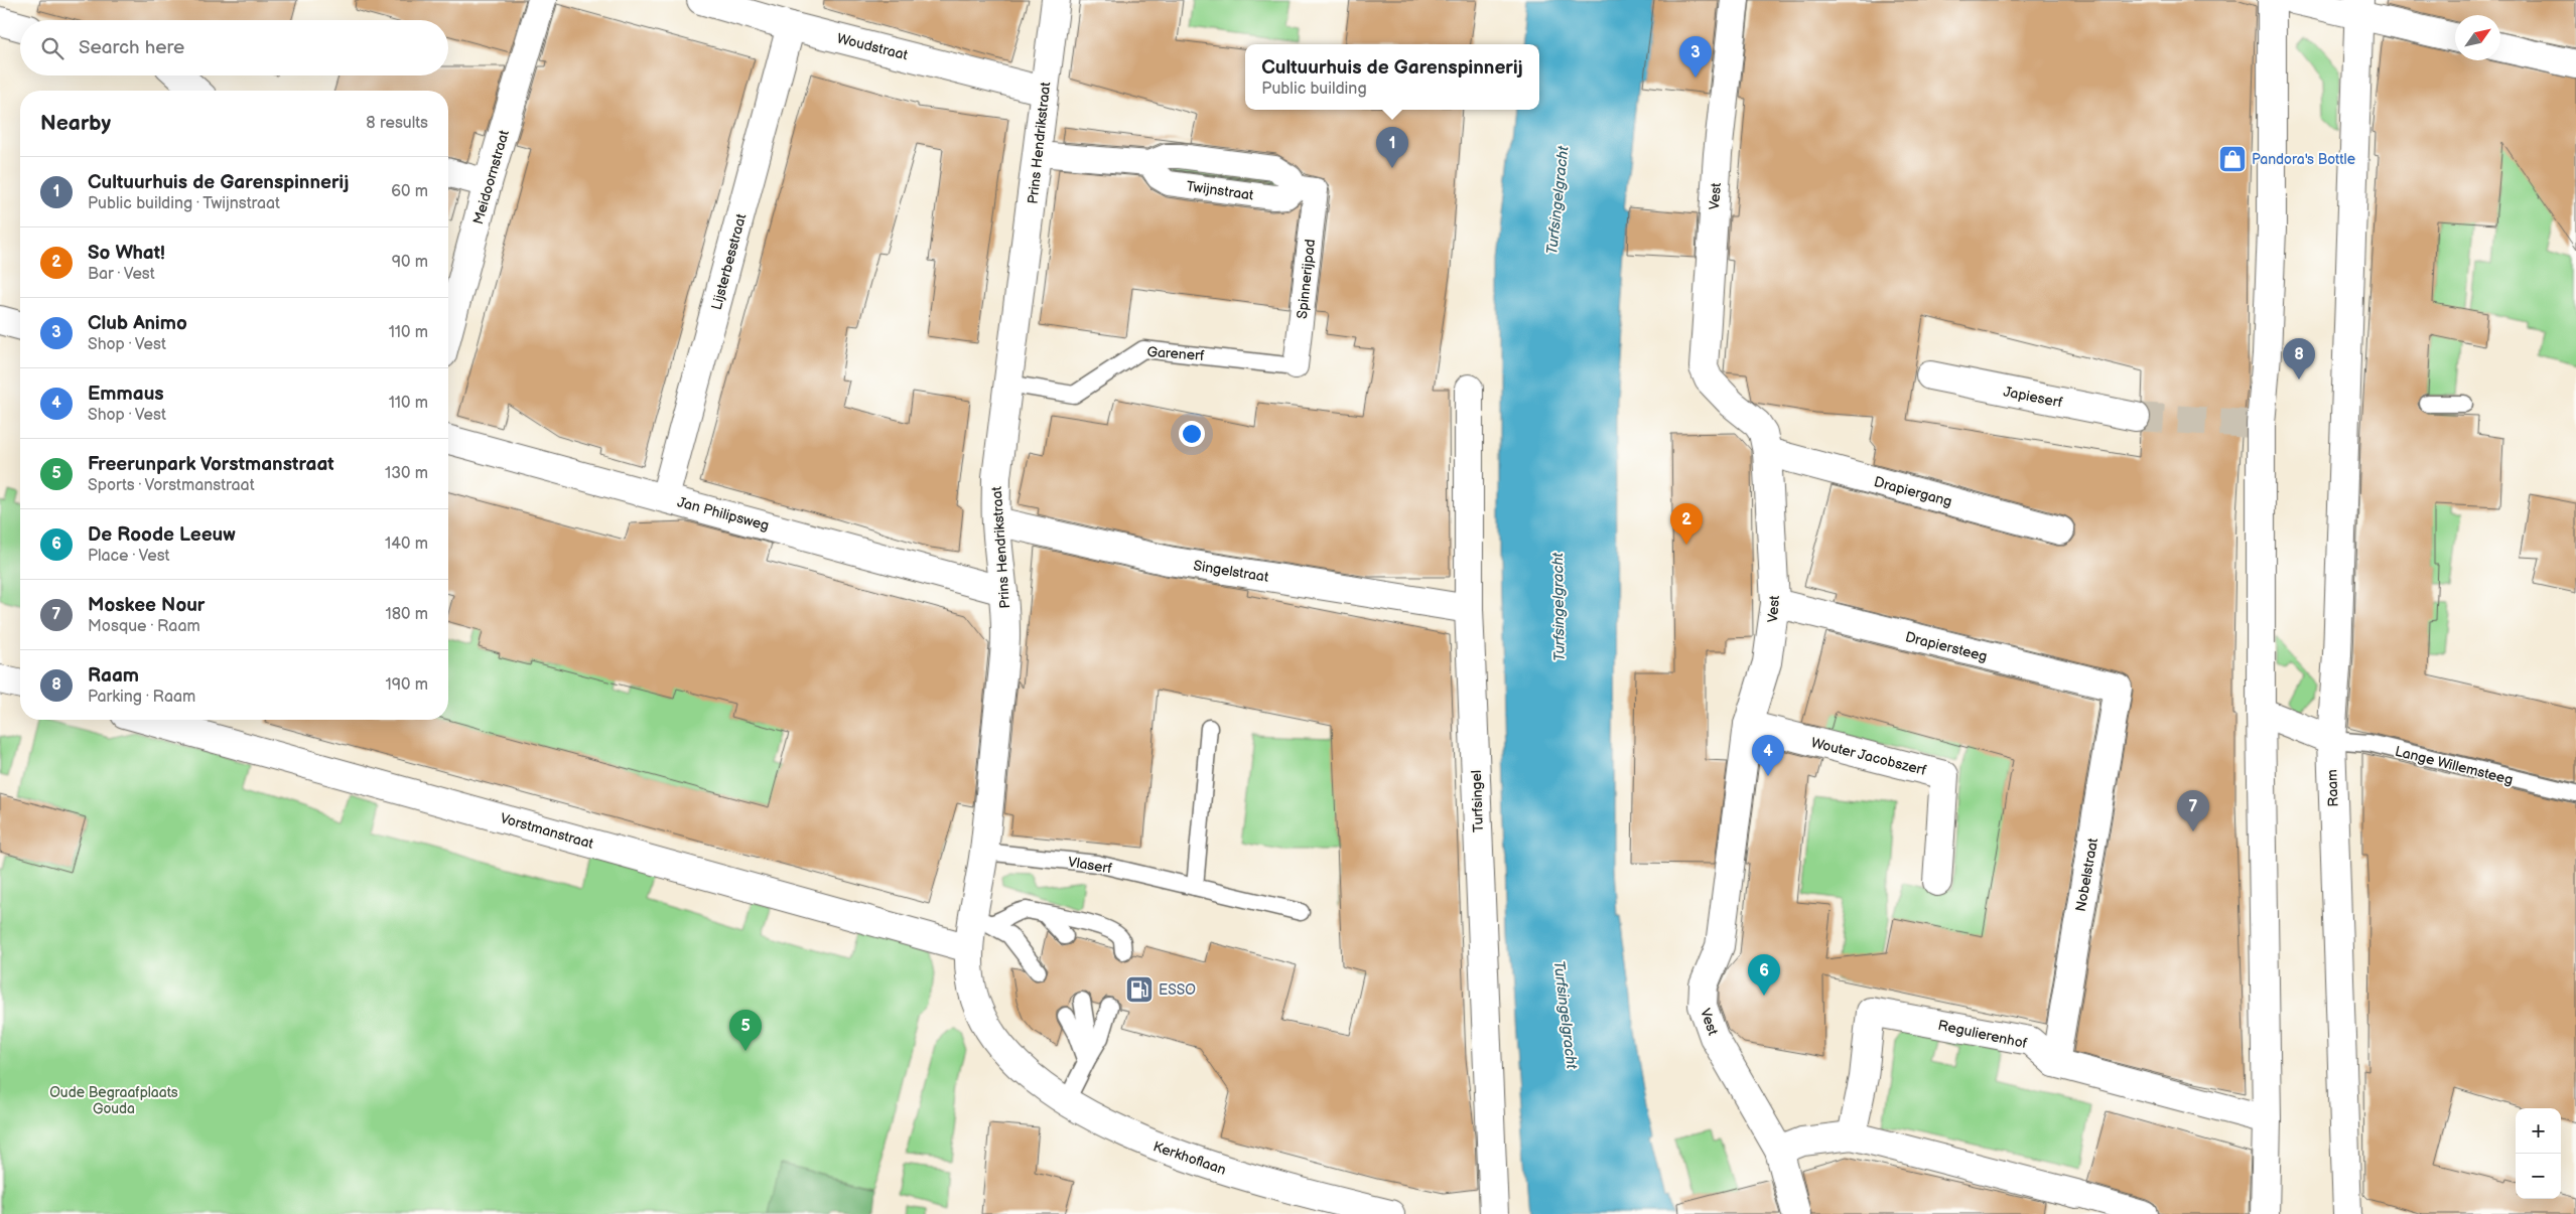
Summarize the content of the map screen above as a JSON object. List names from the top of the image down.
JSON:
{
  "streets": {
    "street": [
      "Woudstraat",
      "Prins Hendrikstraat",
      "Meidoornstraat",
      "Twijnstraat",
      "Vest",
      "Lijsterbesstraat",
      "Spinnerijpad",
      "Japieserf",
      "Drapiergang",
      "Jan Philipsweg",
      "Singelstraat",
      "Drapiersteeg",
      "Wouter Jacobszerf",
      "Raam",
      "Turfsingel",
      "Vorstmanstraat",
      "Nobelstraat",
      "Regulierenhof",
      "Kerkhoflaan"
    ],
    "lane": ["Garenerf", "Lange Willemsteeg", "Vlaserf"]
  },
  "crossings": [
    ["Woudstraat", "Prins Hendrikstraat"],
    ["Woudstraat", "Lijsterbesstraat"],
    ["Prins Hendrikstraat", "Twijnstraat"],
    ["Prins Hendrikstraat", "Garenerf"],
    ["Prins Hendrikstraat", "Jan Philipsweg"],
    ["Prins Hendrikstraat", "Singelstraat"],
    ["Prins Hendrikstraat", "Vorstmanstraat"],
    ["Prins Hendrikstraat", "Vlaserf"],
    ["Prins Hendrikstraat", "Kerkhoflaan"],
    ["Twijnstraat", "Spinnerijpad"],
    ["Vest", "Drapiergang"],
    ["Vest", "Drapiersteeg"],
    ["Vest", "Wouter Jacobszerf"],
    ["Lijsterbesstraat", "Jan Philipsweg"],
    ["Spinnerijpad", "Garenerf"],
    ["Singelstraat", "Turfsingel"],
    ["Drapiersteeg", "Nobelstraat"],
    ["Lange Willemsteeg", "Raam"],
    ["Nobelstraat", "Regulierenhof"]
  ],
  "water": ["Turfsingelgracht"],
  "parks": ["Oude Begraafplaats Gouda"],
  "places": {
    "shop": ["Pandora's Bottle"],
    "fuel station": ["ESSO"]
  },
  "north": "top right",
  "page": {
    "search": "Search here",
    "pins": [
      "3",
      "1",
      "8",
      "2",
      "4",
      "7",
      "6",
      "5"
    ],
    "popup": ["Cultuurhuis de Garenspinnerij", "Public building"],
    "heading": ["Nearby", "8 results"],
    "list": [
      {
        "mark": "1",
        "name": "Cultuurhuis de Garenspinnerij",
        "note": "Public building · Twijnstraat",
        "value": "60 m"
      },
      {
        "mark": "2",
        "name": "So What!",
        "note": "Bar · Vest",
        "value": "90 m"
      },
      {
        "mark": "3",
        "name": "Club Animo",
        "note": "Shop · Vest",
        "value": "110 m"
      },
      {
        "mark": "4",
        "name": "Emmaus",
        "note": "Shop · Vest",
        "value": "110 m"
      },
      {
        "mark": "5",
        "name": "Freerunpark Vorstmanstraat",
        "note": "Sports · Vorstmanstraat",
        "value": "130 m"
      },
      {
        "mark": "6",
        "name": "De Roode Leeuw",
        "note": "Place · Vest",
        "value": "140 m"
      },
      {
        "mark": "7",
        "name": "Moskee Nour",
        "note": "Mosque · Raam",
        "value": "180 m"
      },
      {
        "mark": "8",
        "name": "Raam",
        "note": "Parking · Raam",
        "value": "190 m"
      }
    ],
    "map_buttons": ["+", "−"]
  }
}
